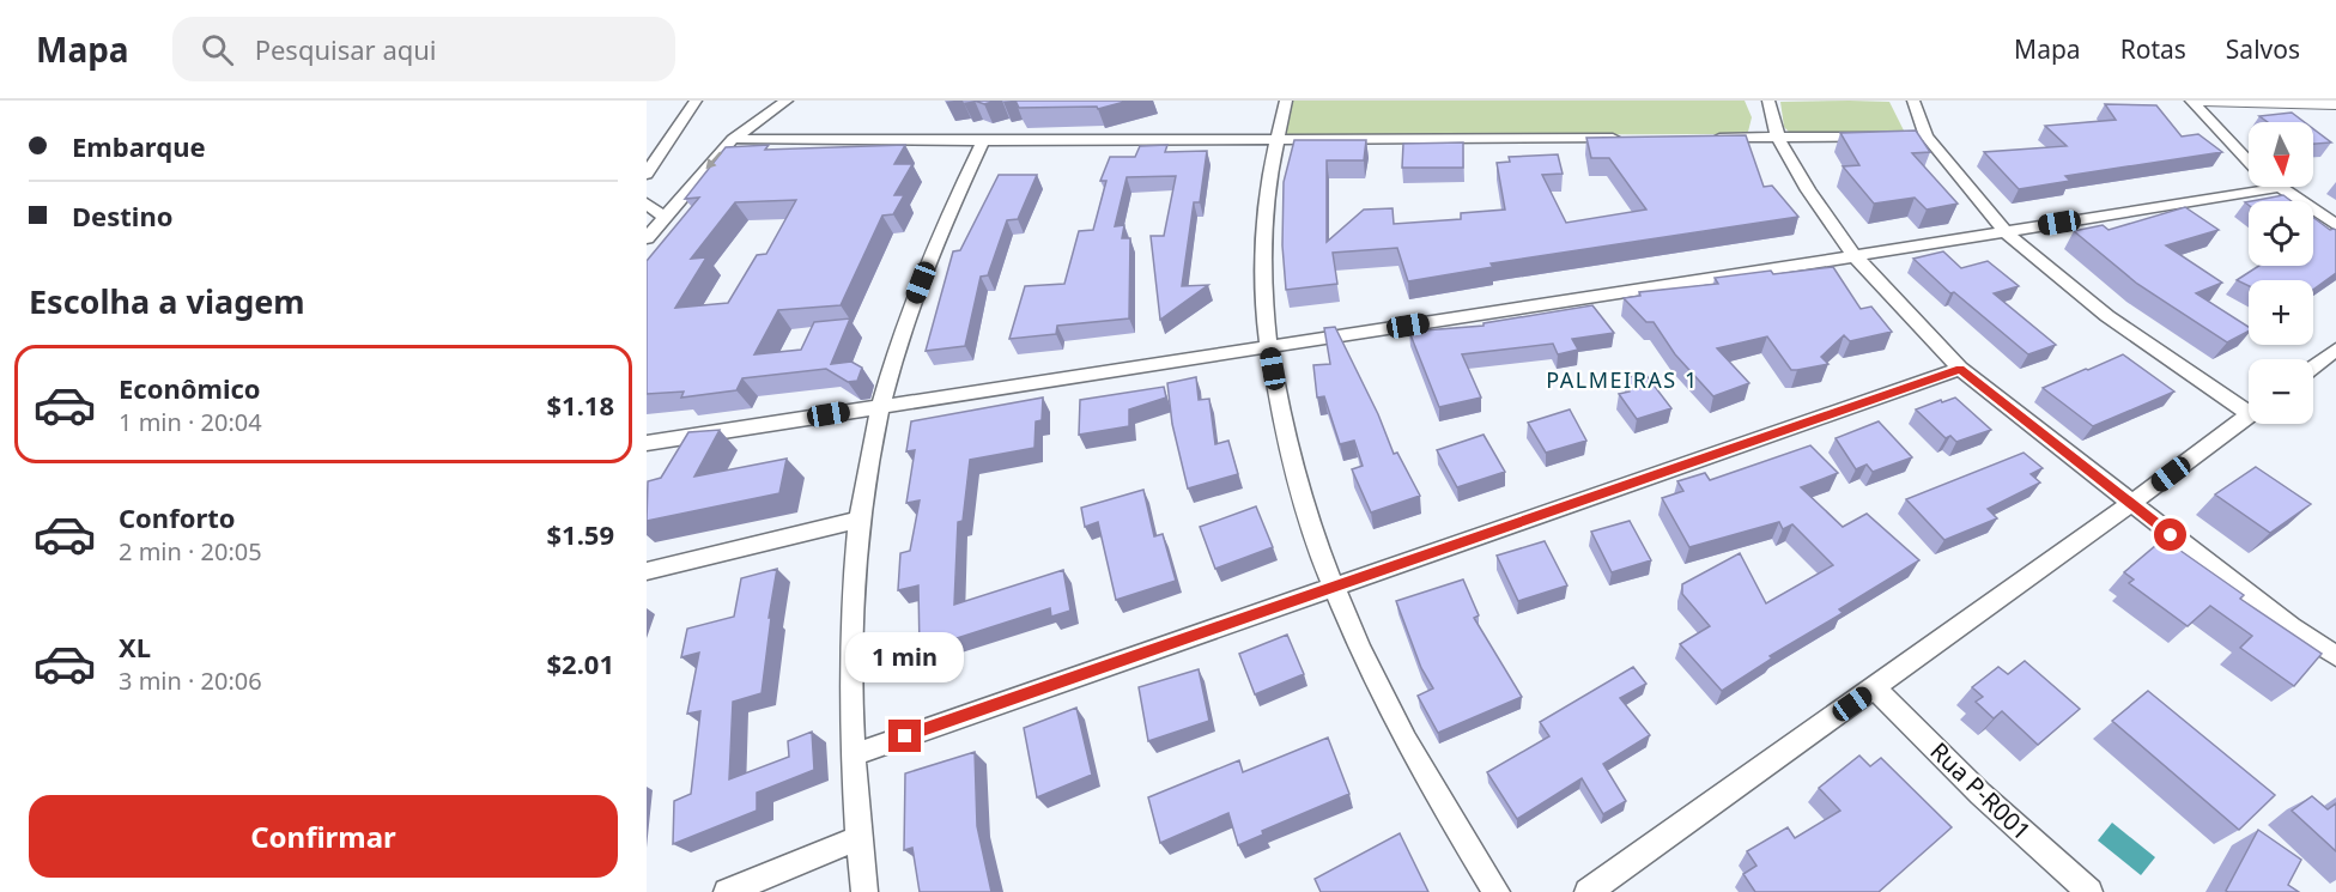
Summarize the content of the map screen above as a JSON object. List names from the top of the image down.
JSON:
{
  "streets": {
    "street": ["Rua P-R001"]
  },
  "districts": ["PALMEIRAS 1"],
  "north": "bottom",
  "page": {
    "header": "Mapa",
    "search": "Pesquisar aqui",
    "nav": ["Mapa", "Rotas", "Salvos"],
    "banner": ["Embarque", "Destino"],
    "map_buttons": ["+", "−"],
    "heading": "Escolha a viagem",
    "list": [
      {
        "name": "Econômico",
        "note": "1 min · 20:04",
        "value": "$1.18"
      },
      {
        "name": "Conforto",
        "note": "2 min · 20:05",
        "value": "$1.59"
      },
      {
        "name": "XL",
        "note": "3 min · 20:06",
        "value": "$2.01"
      }
    ],
    "bubble": "1 min",
    "buttons": "Confirmar"
  }
}
